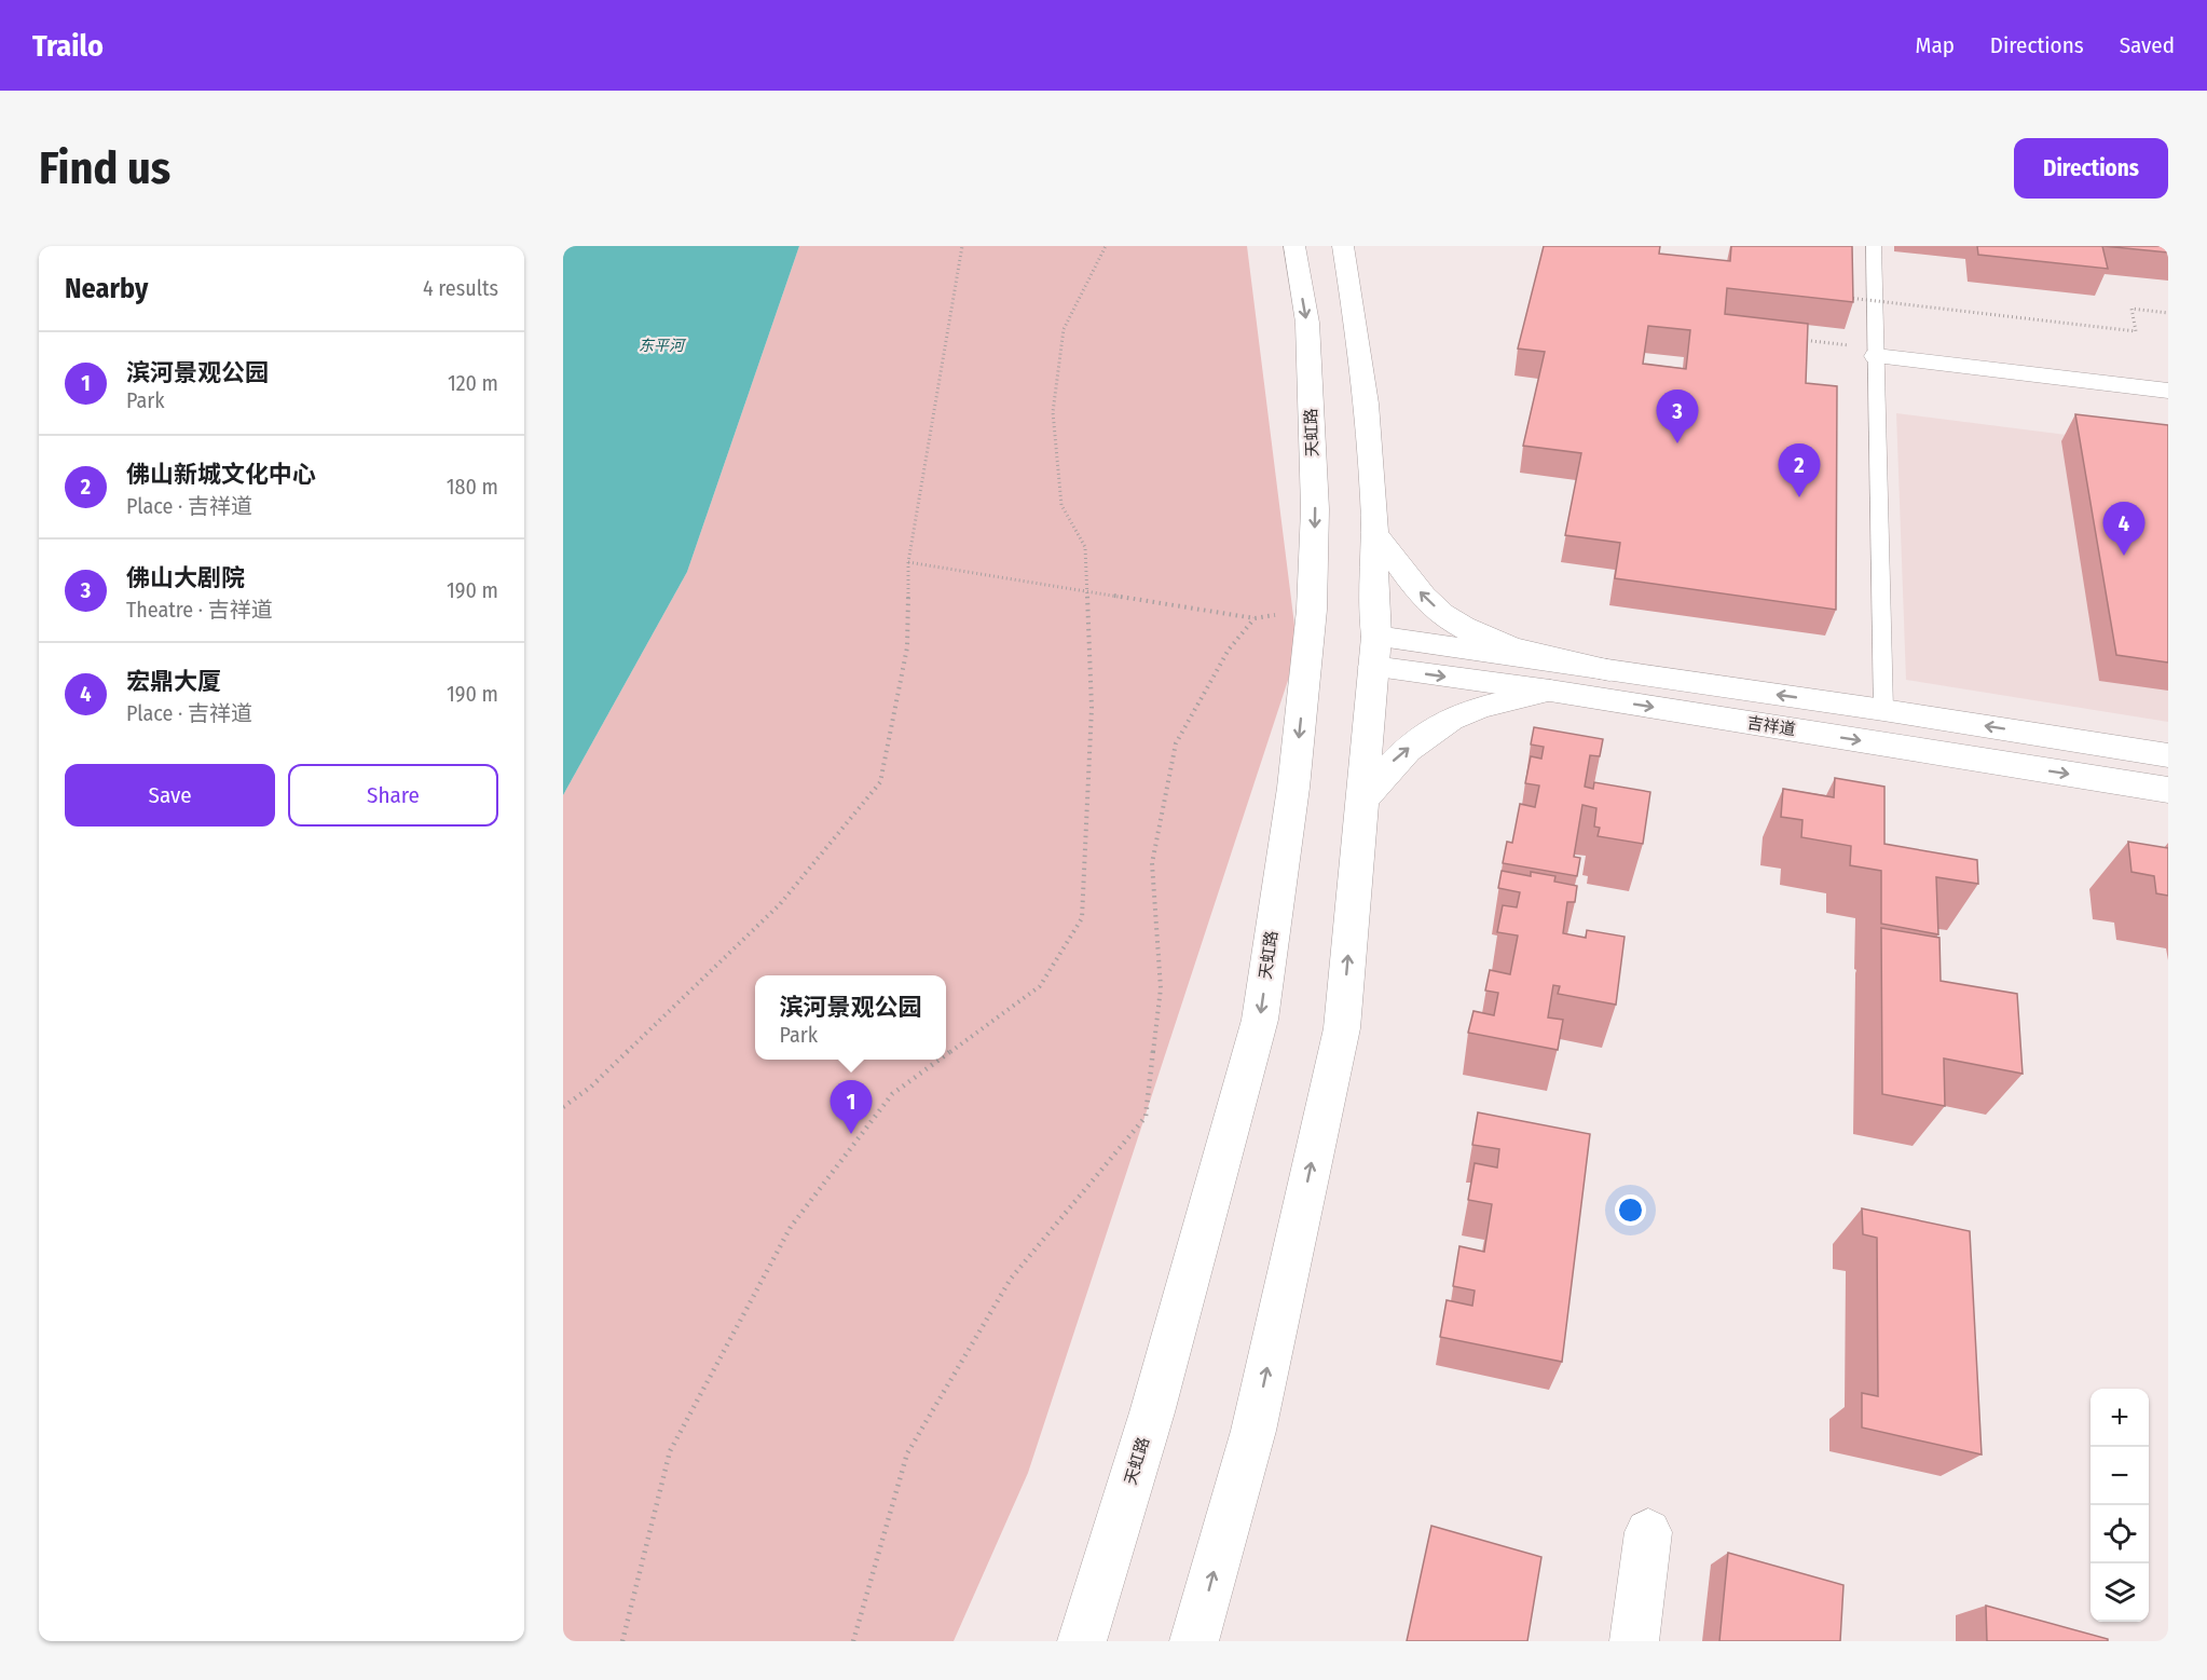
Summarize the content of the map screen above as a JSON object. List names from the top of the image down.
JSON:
{
  "streets": {
    "main road": ["天虹路", "吉祥道"]
  },
  "water": ["东平河"],
  "page": {
    "header": "Trailo",
    "nav": ["Map", "Directions", "Saved"],
    "buttons": [
      "Directions",
      ["Save", "Share"]
    ],
    "title": "Find us",
    "heading": ["Nearby", "4 results"],
    "list": [
      {
        "mark": "1",
        "name": "滨河景观公园",
        "note": "Park",
        "value": "120 m"
      },
      {
        "mark": "2",
        "name": "佛山新城文化中心",
        "note": "Place · 吉祥道",
        "value": "180 m"
      },
      {
        "mark": "3",
        "name": "佛山大剧院",
        "note": "Theatre · 吉祥道",
        "value": "190 m"
      },
      {
        "mark": "4",
        "name": "宏鼎大厦",
        "note": "Place · 吉祥道",
        "value": "190 m"
      }
    ],
    "pins": [
      "3",
      "2",
      "4",
      "1"
    ],
    "popup": ["滨河景观公园", "Park"],
    "map_buttons": ["+", "−"]
  }
}
